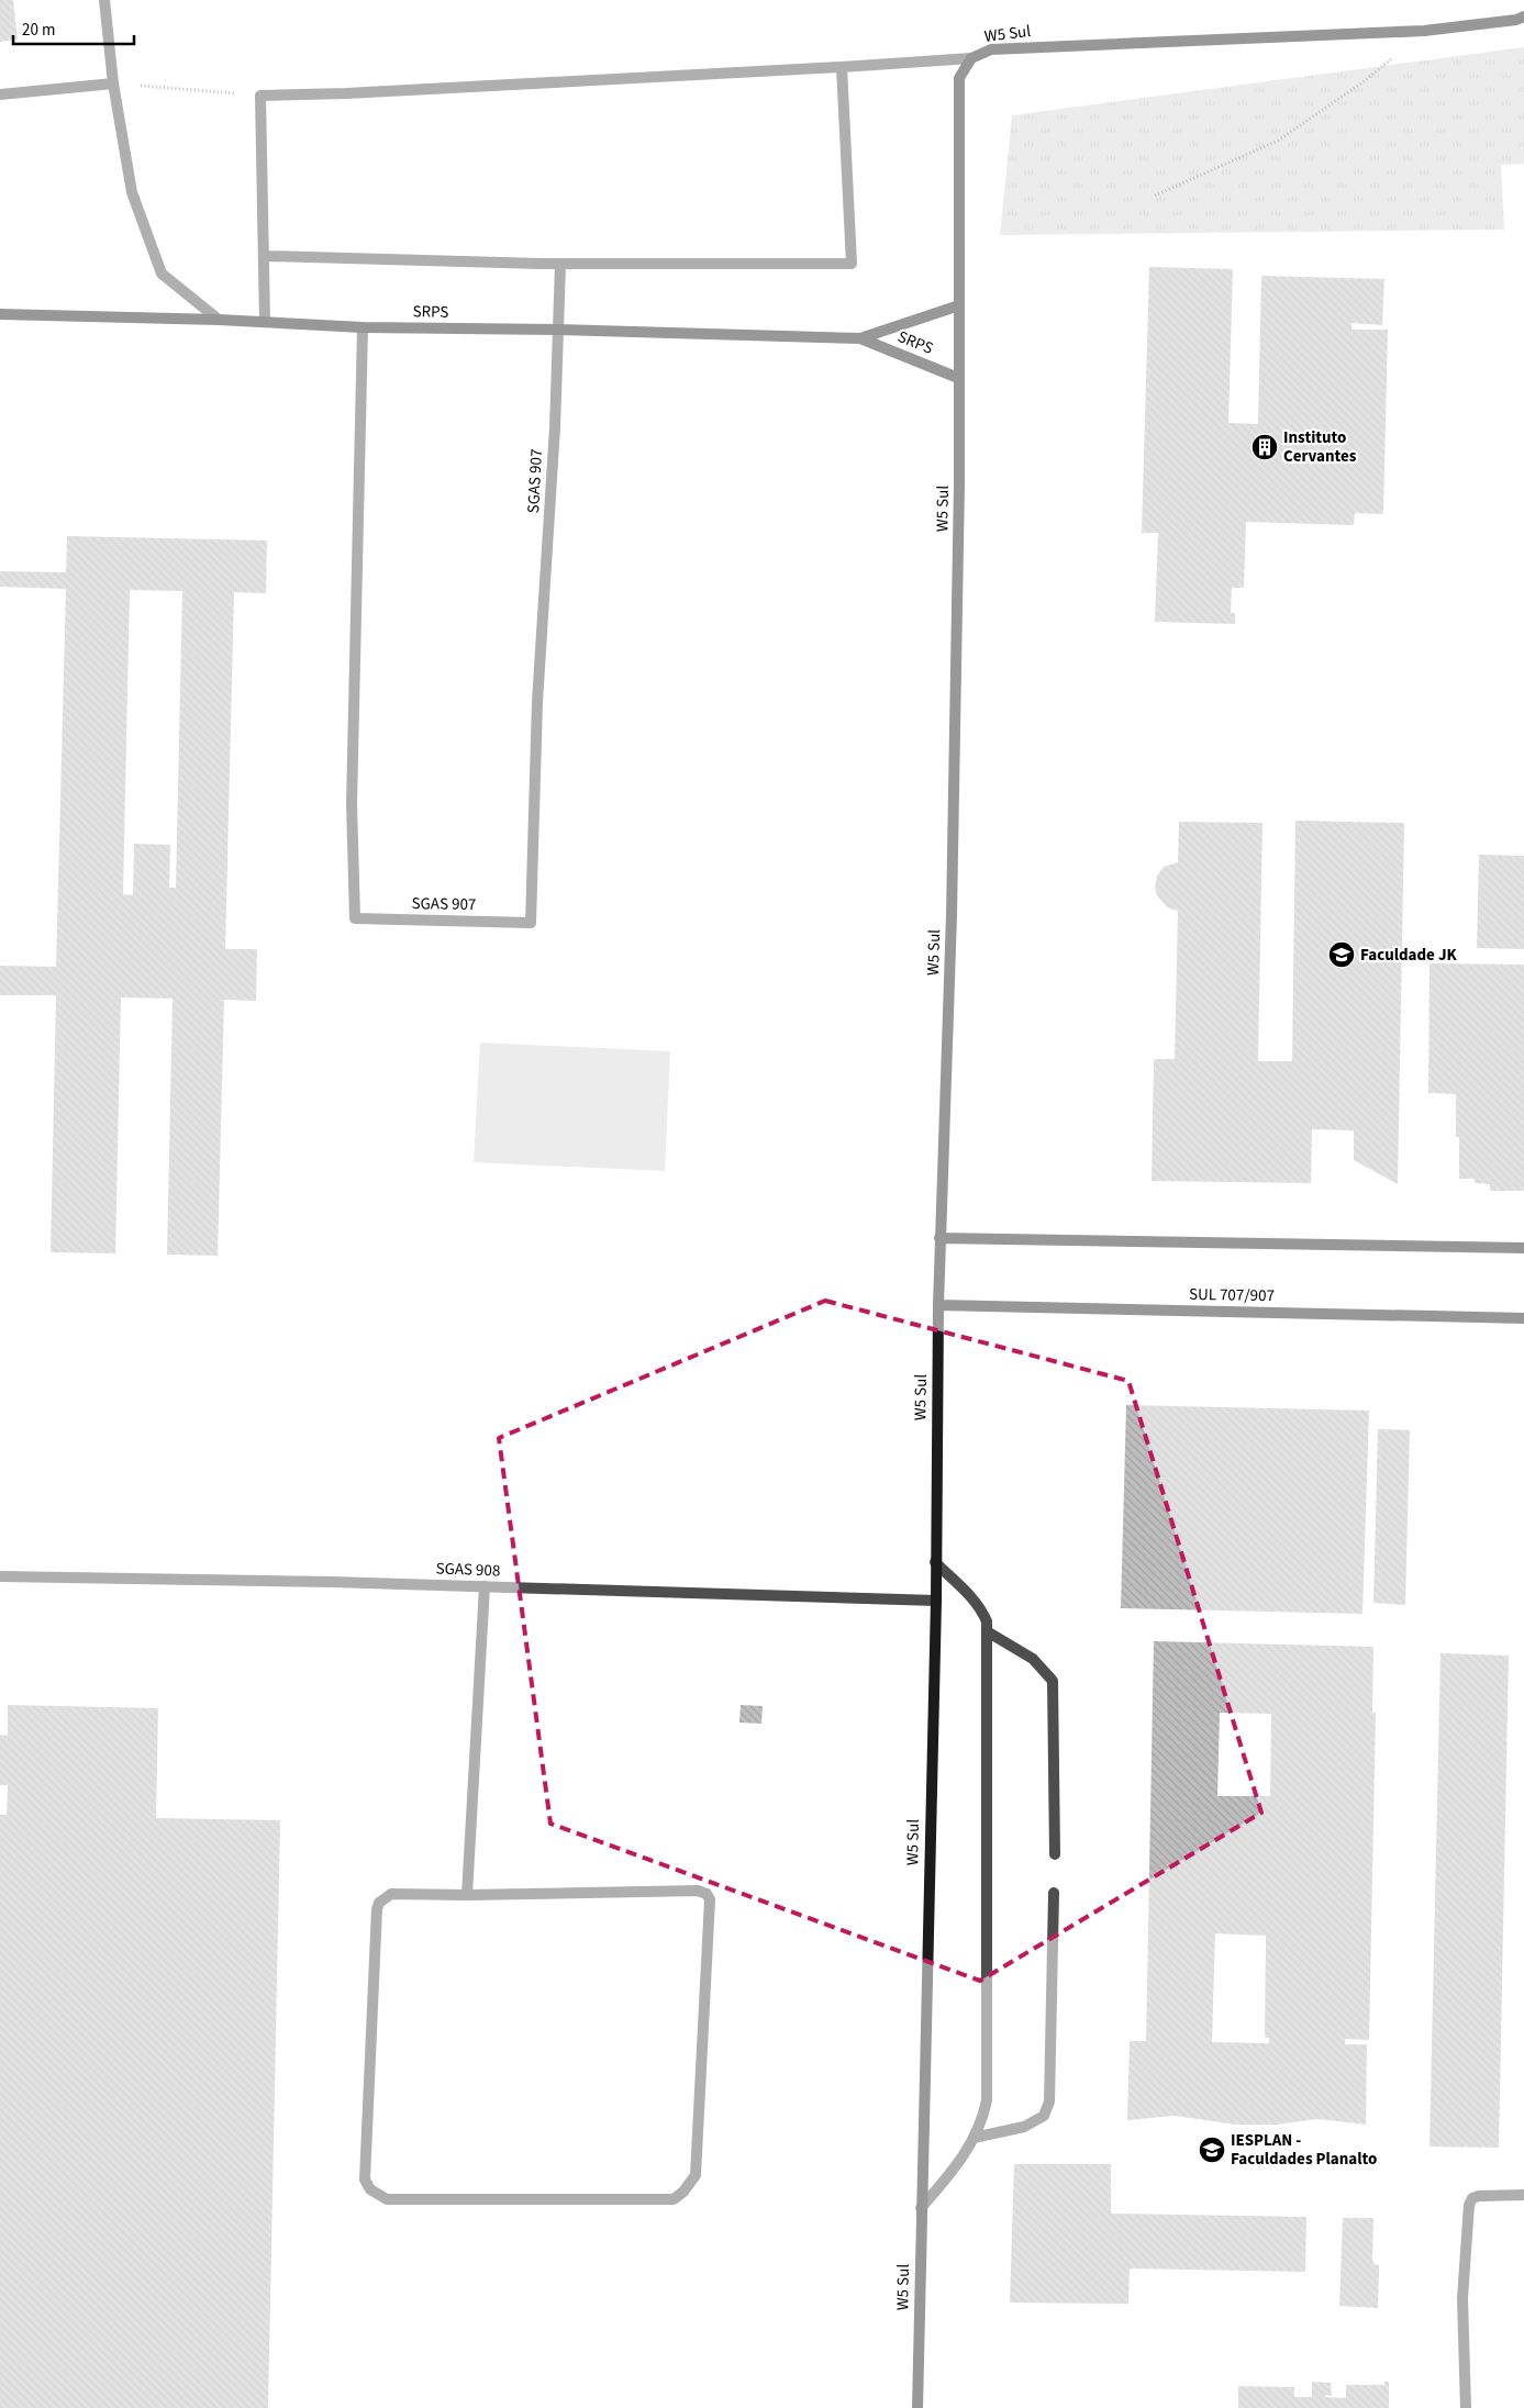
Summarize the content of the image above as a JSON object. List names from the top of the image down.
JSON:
{
  "streets": {
    "main road": ["W5 Sul", "SRPS", "SUL 707/907"],
    "lane": ["SGAS 907", "SGAS 908"]
  },
  "crossings": [
    ["W5 Sul", "SRPS"],
    ["W5 Sul", "SUL 707/907"],
    ["W5 Sul", "SGAS 908"],
    ["SRPS", "SGAS 907"]
  ],
  "places": {
    "building": ["Instituto Cervantes"],
    "school or university": ["Faculdade JK", "IESPLAN - Faculdades Planalto"]
  },
  "scale_bar": "20 m"
}
